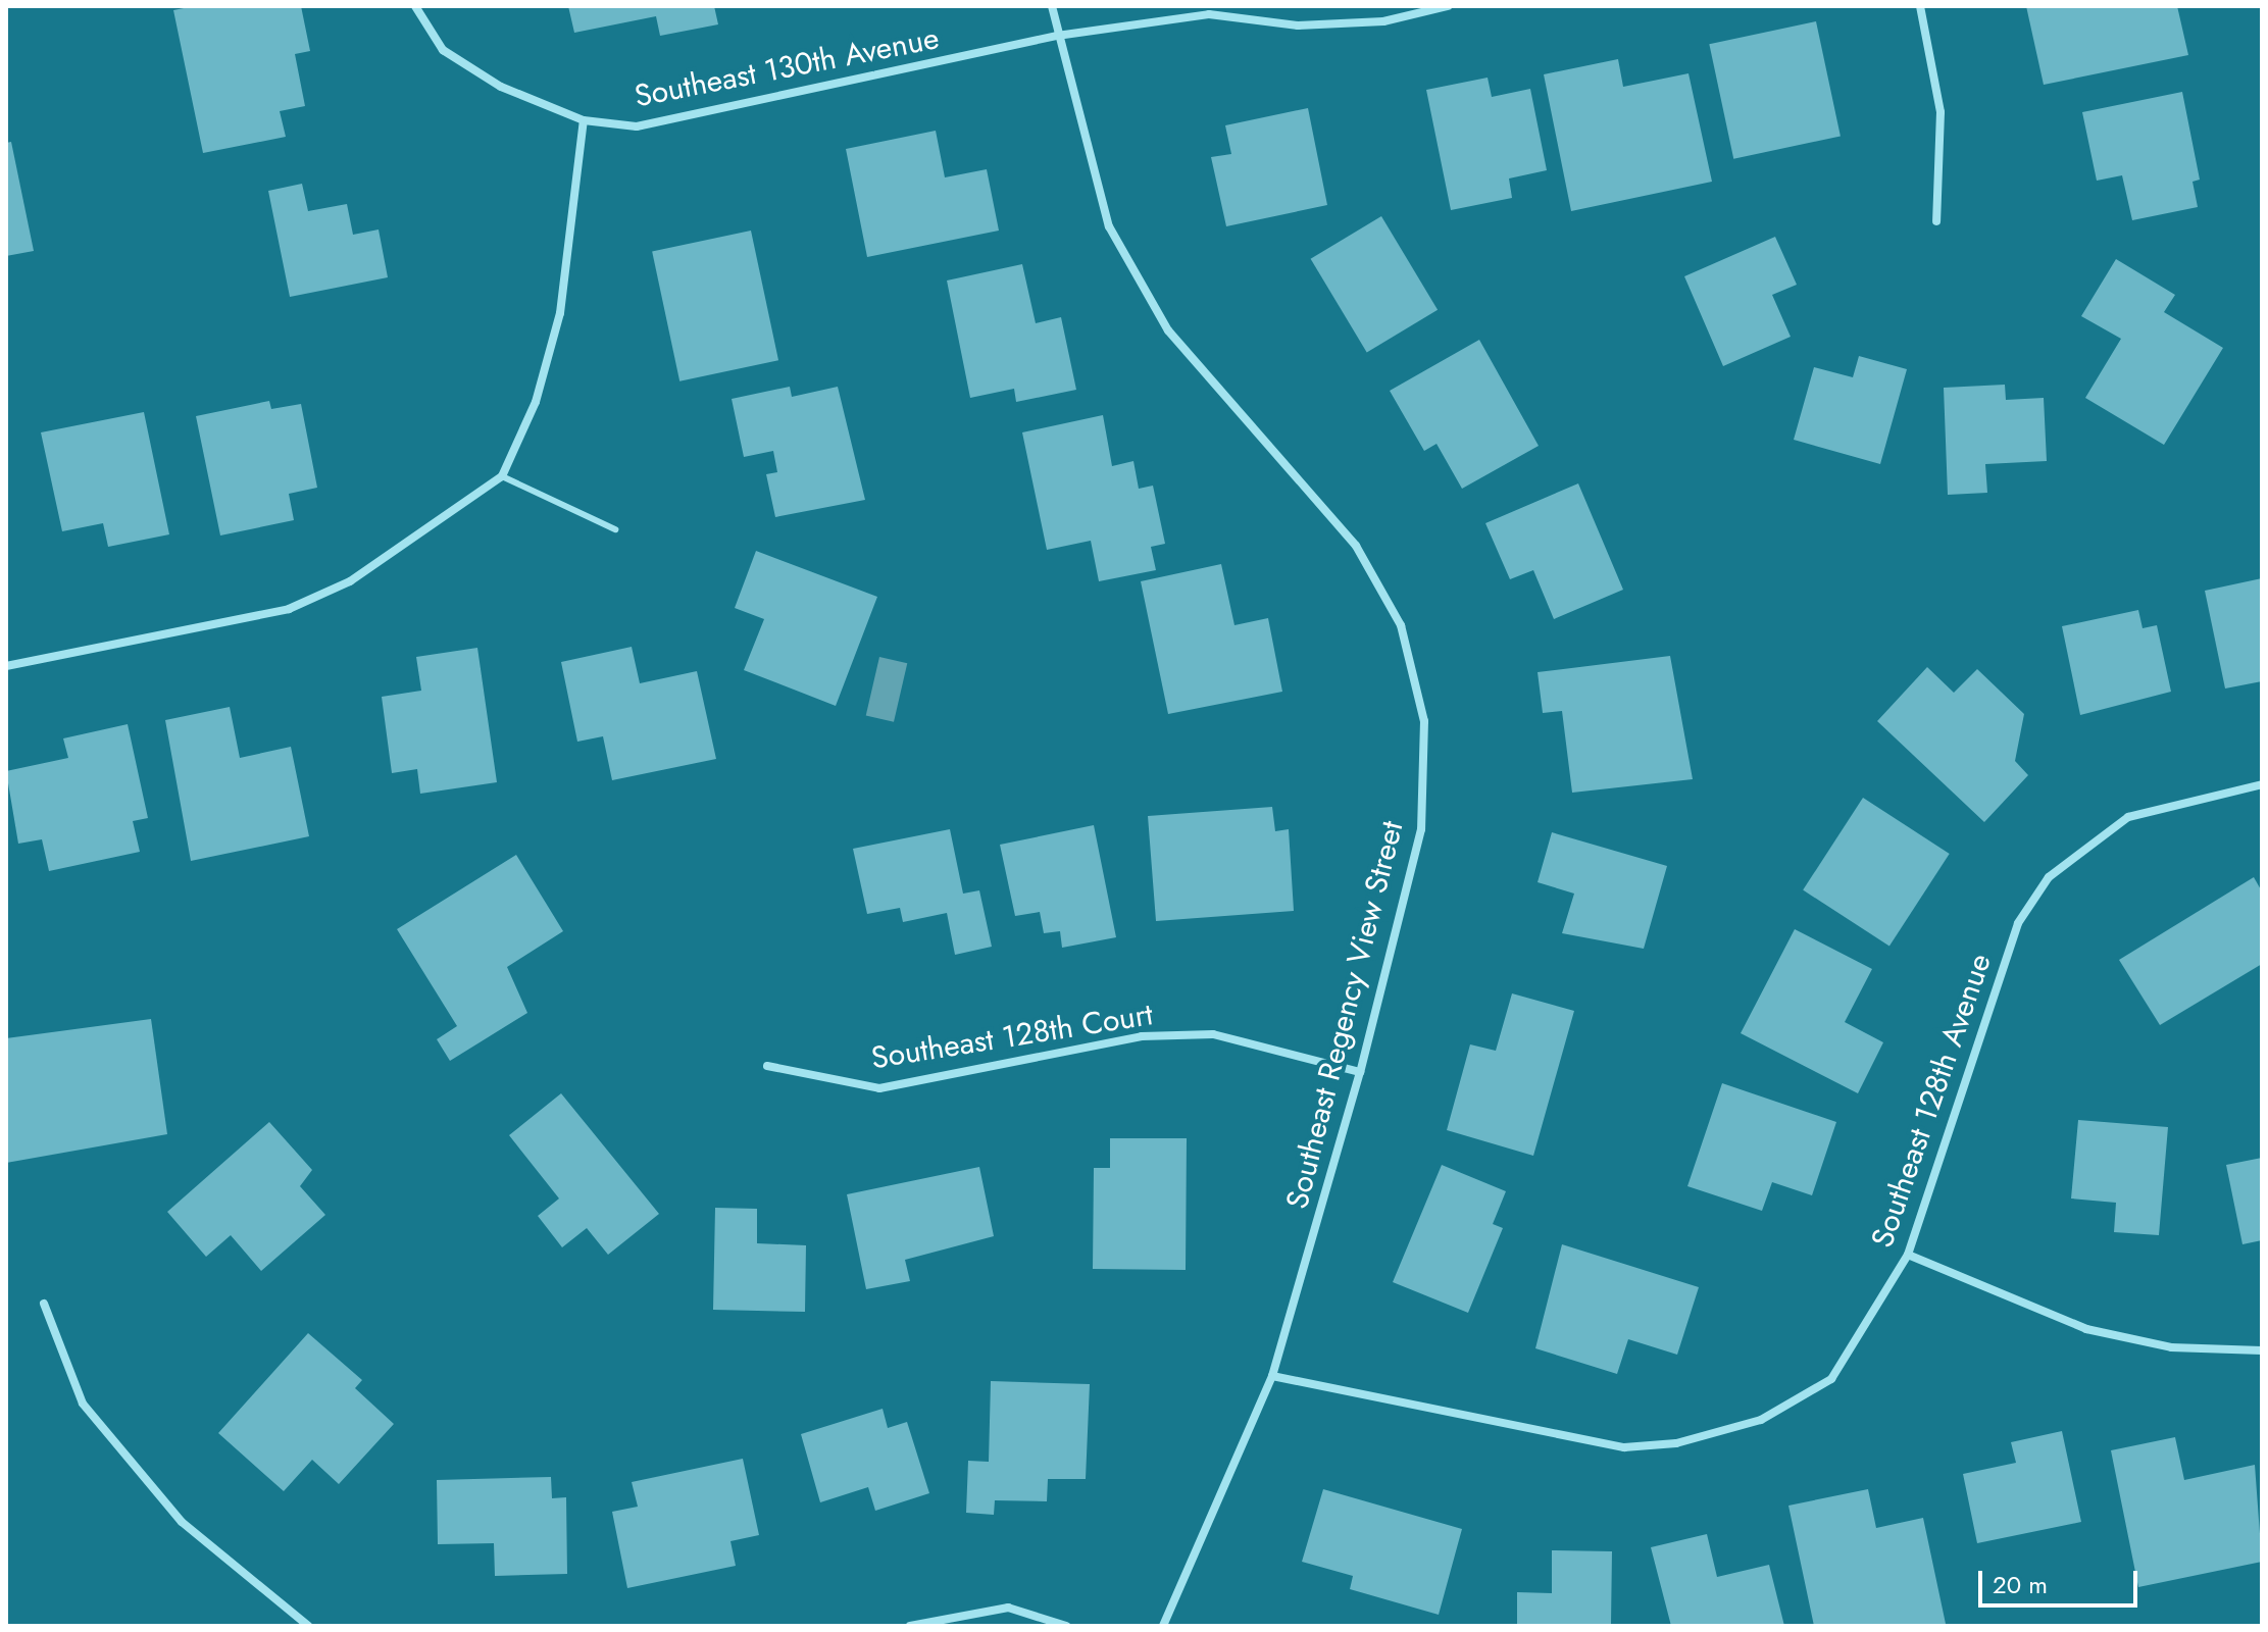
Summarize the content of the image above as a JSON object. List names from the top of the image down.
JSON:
{
  "streets": {
    "street": [
      "Southeast 130th Avenue",
      "Southeast Regency View Street",
      "Southeast 128th Court",
      "Southeast 128th Avenue"
    ]
  },
  "crossings": [
    ["Southeast 130th Avenue", "Southeast Regency View Street"],
    ["Southeast Regency View Street", "Southeast 128th Court"],
    ["Southeast Regency View Street", "Southeast 128th Avenue"]
  ],
  "scale_bar": "20 m"
}
